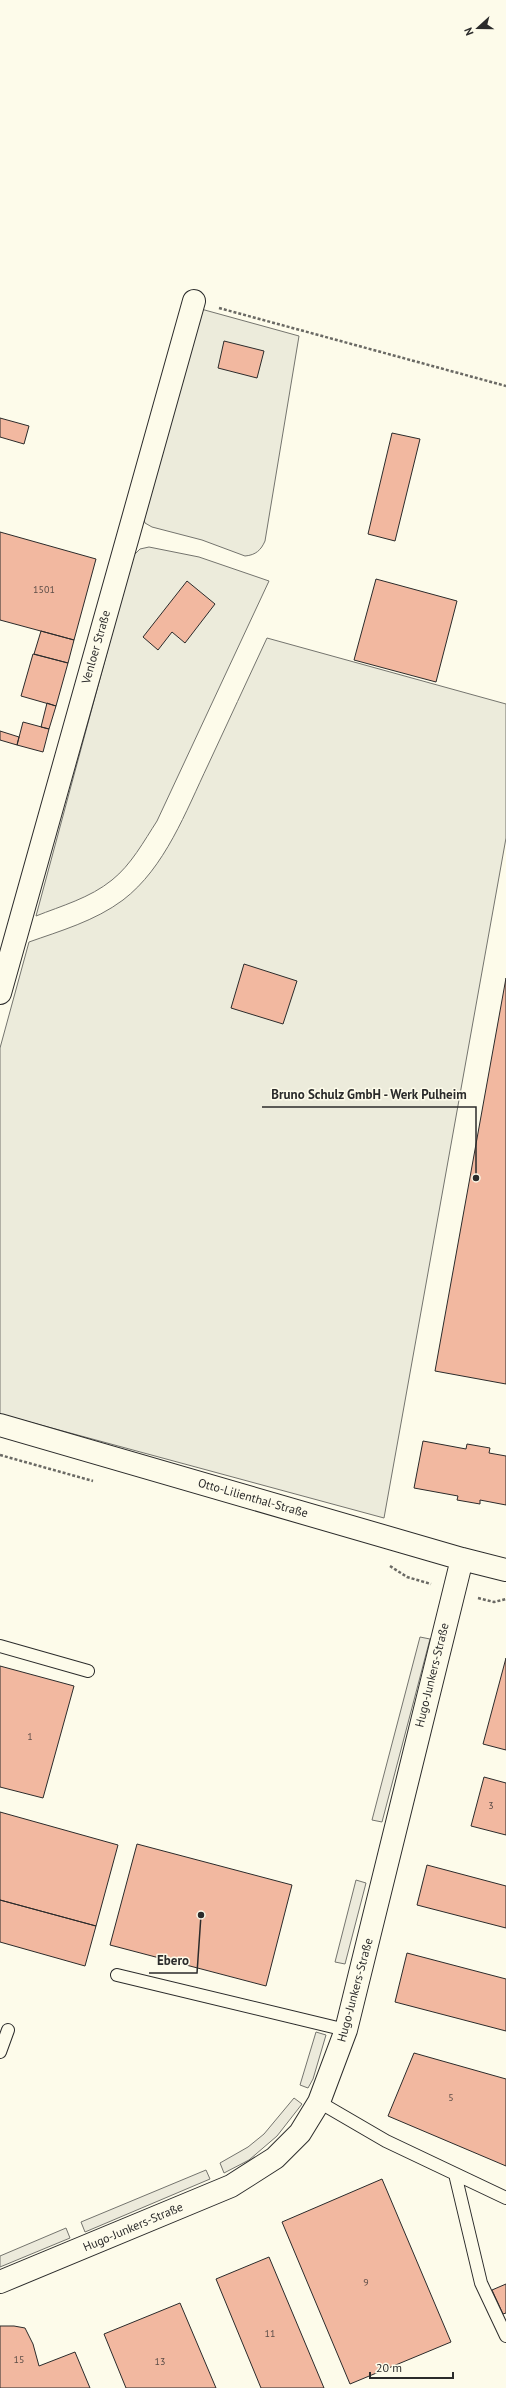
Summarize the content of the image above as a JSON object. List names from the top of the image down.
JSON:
{
  "streets": {
    "street": ["Venloer Straße", "Otto-Lilienthal-Straße", "Hugo-Junkers-Straße"]
  },
  "crossings": [
    ["Otto-Lilienthal-Straße", "Hugo-Junkers-Straße"]
  ],
  "places": ["Bruno Schulz GmbH - Werk Pulheim", "Ebero"],
  "house_numbers": [
    "1501",
    "1",
    "3",
    "5",
    "9",
    "11",
    "15",
    "13"
  ],
  "scale_bar": "20 m",
  "north": "left"
}
